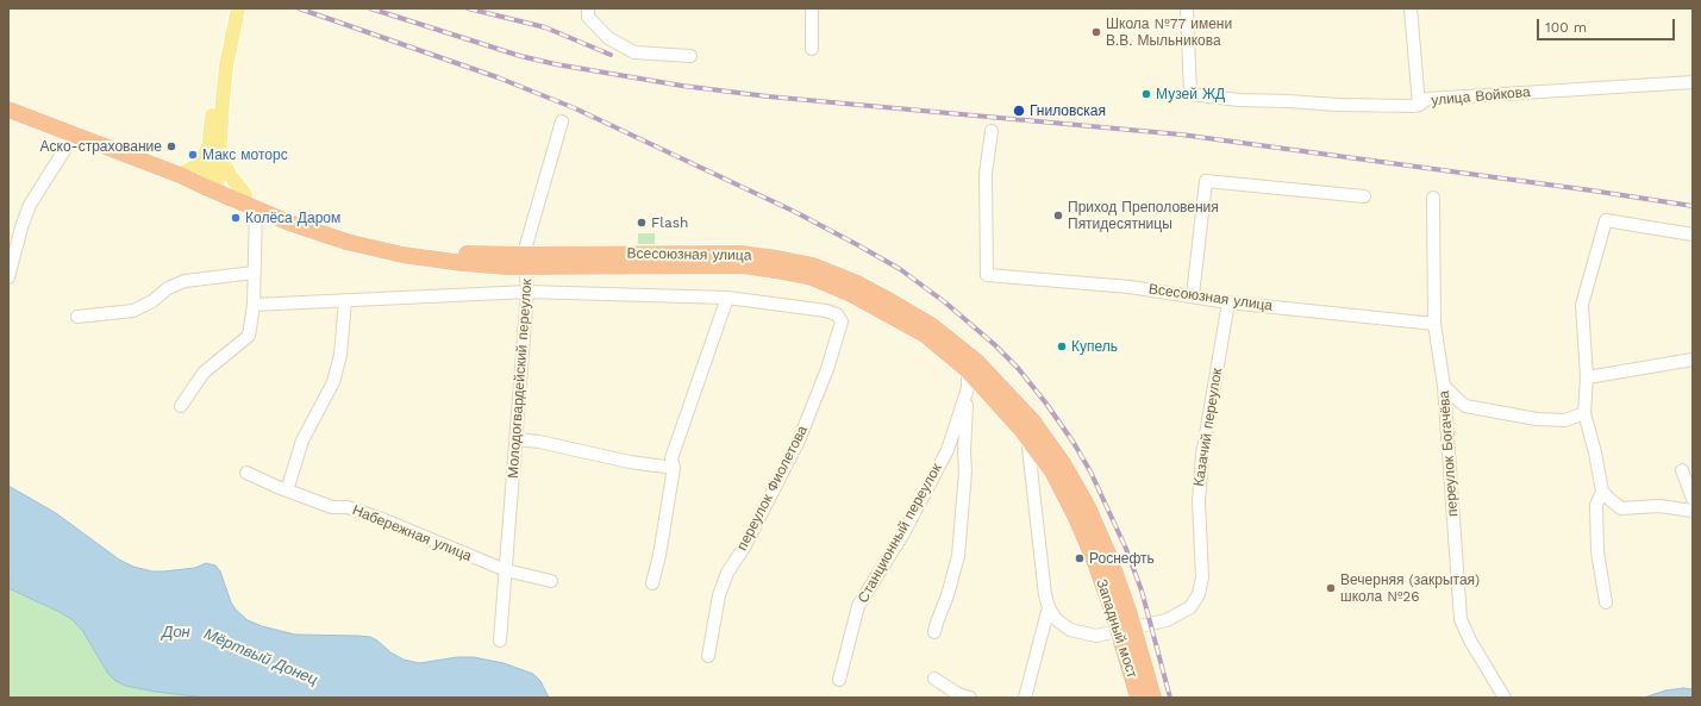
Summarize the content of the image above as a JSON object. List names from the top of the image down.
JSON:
{
  "streets": {
    "highway": ["Всесоюзная улица", "Западный мост"],
    "street": [
      "улица Войкова",
      "Молодогвардейский переулок",
      "Казачий переулок",
      "переулок Богачёва",
      "переулок Фиолетова",
      "Набережная улица",
      "Станционный переулок"
    ]
  },
  "crossings": [
    ["Всесоюзная улица", "Молодогвардейский переулок"],
    ["Всесоюзная улица", "Казачий переулок"],
    ["Всесоюзная улица", "переулок Богачёва"],
    ["Всесоюзная улица", "Станционный переулок"],
    ["Всесоюзная улица", "Западный мост"],
    ["Молодогвардейский переулок", "Набережная улица"]
  ],
  "water": ["Дон", "Мёртвый Донец"],
  "places": [
    "Школа №77 имени В.В. Мыльникова",
    "Музей ЖД",
    "Гниловская",
    "Аско-страхование",
    "Макс моторс",
    "Приход Преполовения Пятидесятницы",
    "Колёса Даром",
    "Flash",
    "Купель",
    "Роснефть",
    "Вечерняя (закрытая) школа №26"
  ],
  "scale_bar": "100 m"
}
